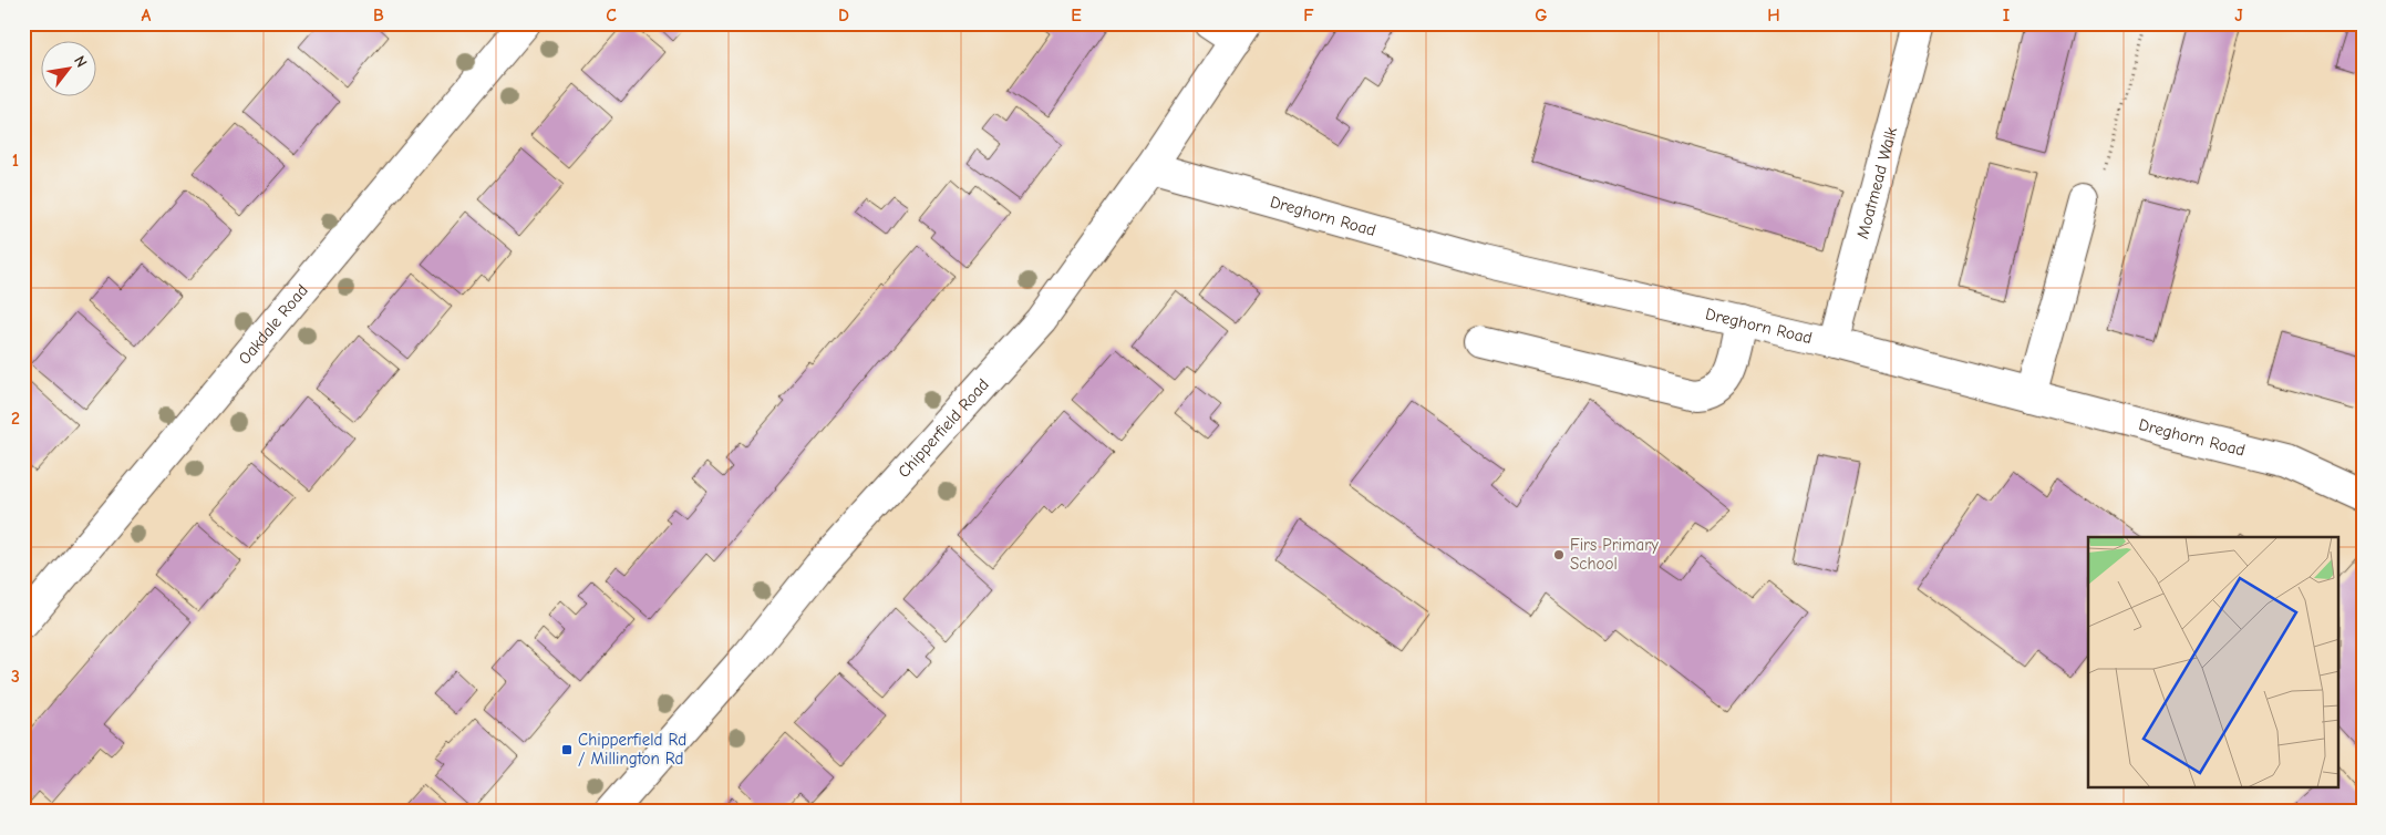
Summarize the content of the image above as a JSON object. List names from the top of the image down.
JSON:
{
  "streets": {
    "street": [
      "Moatmead Walk",
      "Dreghorn Road",
      "Oakdale Road",
      "Chipperfield Road"
    ]
  },
  "crossings": [
    ["Moatmead Walk", "Dreghorn Road"],
    ["Dreghorn Road", "Chipperfield Road"]
  ],
  "places": {
    "other": ["Firs Primary School"],
    "transit": ["Chipperfield Rd / Millington Rd"]
  },
  "north": "top right",
  "grid": {
    "columns": [
      "A",
      "B",
      "C",
      "D",
      "E",
      "F",
      "G",
      "H",
      "I",
      "J"
    ],
    "rows": ["1", "2", "3"]
  }
}
